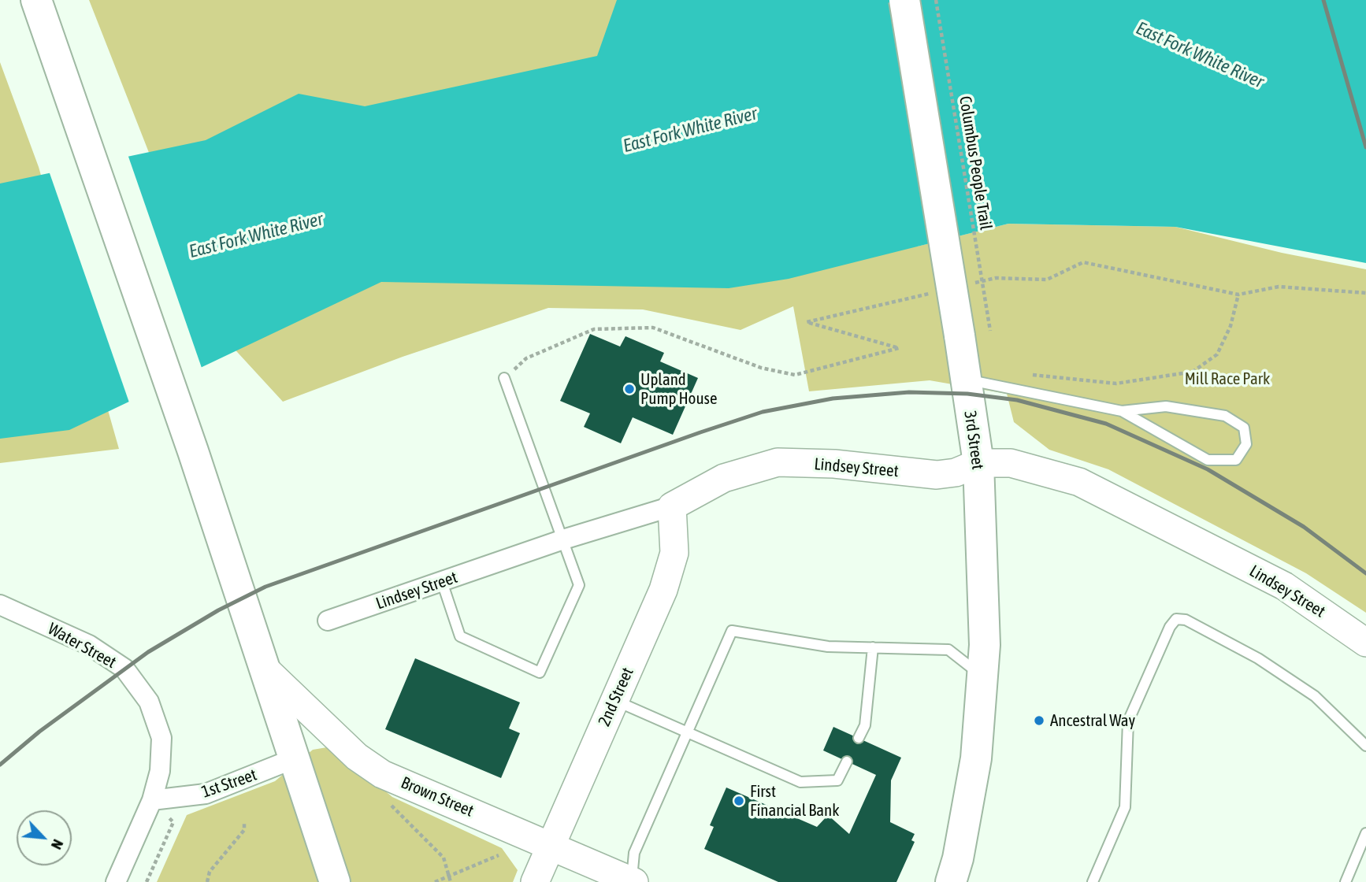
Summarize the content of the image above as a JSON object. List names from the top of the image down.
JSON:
{
  "streets": {
    "highway": ["3rd Street"],
    "main road": ["Lindsey Street", "2nd Street", "Brown Street"],
    "street": ["Water Street", "1st Street"],
    "path": ["Columbus People Trail"]
  },
  "crossings": [
    ["3rd Street", "Lindsey Street"],
    ["Lindsey Street", "2nd Street"],
    ["Water Street", "1st Street"],
    ["2nd Street", "Brown Street"]
  ],
  "water": ["East Fork White River"],
  "parks": ["Mill Race Park"],
  "places": ["Upland Pump House", "Ancestral Way", "First Financial Bank"],
  "north": "bottom right"
}
